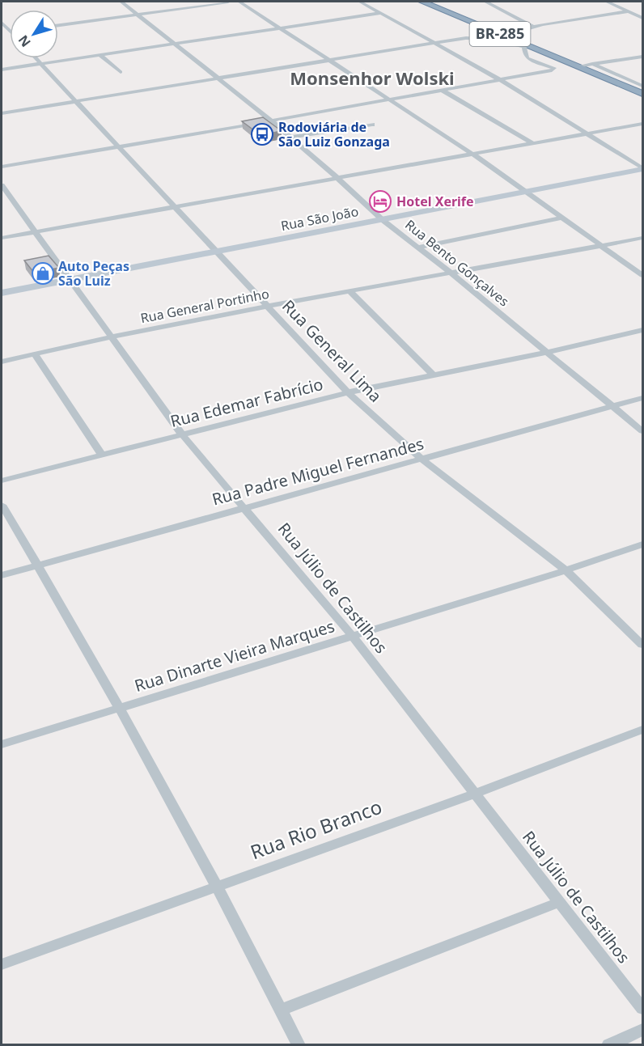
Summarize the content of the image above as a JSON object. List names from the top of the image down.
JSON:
{
  "streets": {
    "highway": ["BR-285"],
    "main road": ["Rua São João"],
    "street": [
      "Rua Bento Gonçalves",
      "Rua General Portinho",
      "Rua General Lima",
      "Rua Edemar Fabrício",
      "Rua Padre Miguel Fernandes",
      "Rua Júlio de Castilhos",
      "Rua Dinarte Vieira Marques",
      "Rua Rio Branco"
    ]
  },
  "crossings": [
    ["Rua São João", "Rua Bento Gonçalves"],
    ["Rua São João", "Rua General Lima"],
    ["Rua São João", "Rua Júlio de Castilhos"],
    ["Rua Bento Gonçalves", "Rua General Portinho"],
    ["Rua Bento Gonçalves", "Rua Edemar Fabrício"],
    ["Rua Bento Gonçalves", "Rua Padre Miguel Fernandes"],
    ["Rua General Portinho", "Rua General Lima"],
    ["Rua General Portinho", "Rua Júlio de Castilhos"],
    ["Rua General Lima", "Rua Edemar Fabrício"],
    ["Rua General Lima", "Rua Padre Miguel Fernandes"],
    ["Rua General Lima", "Rua Dinarte Vieira Marques"],
    ["Rua Edemar Fabrício", "Rua Júlio de Castilhos"],
    ["Rua Padre Miguel Fernandes", "Rua Júlio de Castilhos"],
    ["Rua Júlio de Castilhos", "Rua Dinarte Vieira Marques"],
    ["Rua Júlio de Castilhos", "Rua Rio Branco"]
  ],
  "districts": ["Monsenhor Wolski"],
  "places": {
    "bus stop": ["Rodoviária de São Luiz Gonzaga"],
    "hotel": ["Hotel Xerife"],
    "shop": ["Auto Peças São Luiz"]
  },
  "north": "bottom left"
}
